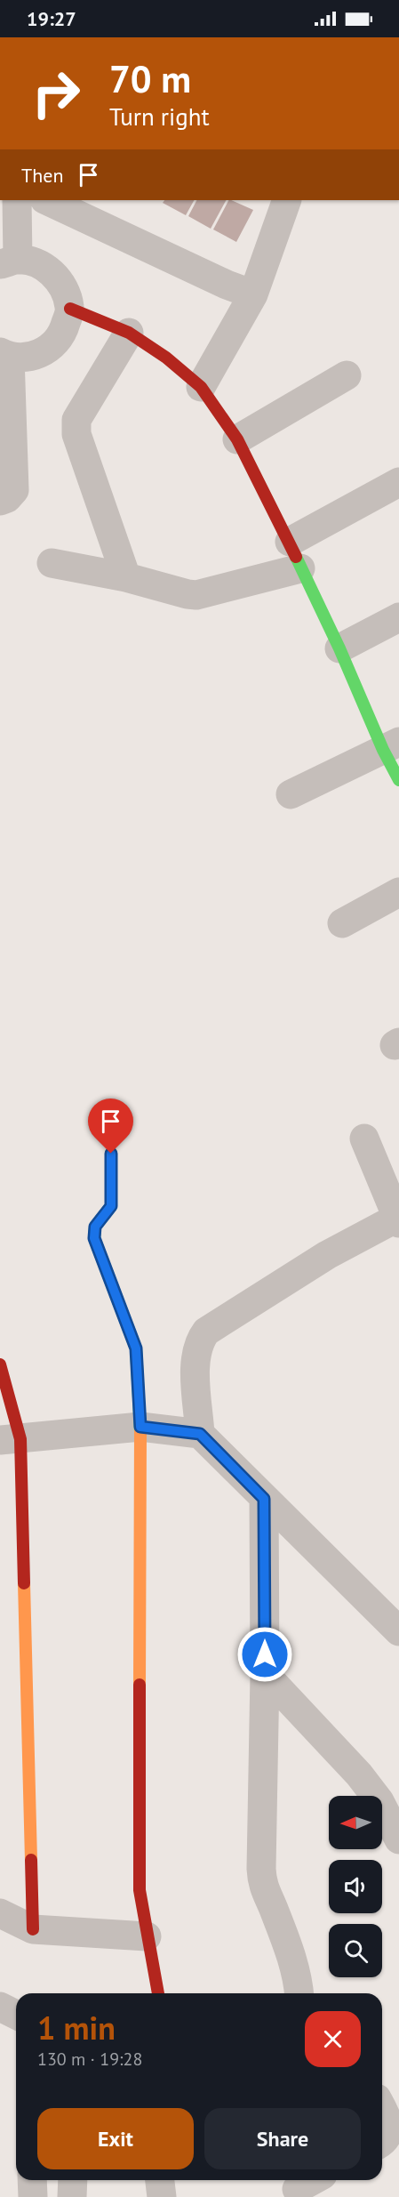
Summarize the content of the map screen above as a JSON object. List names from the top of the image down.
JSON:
{
  "north": "left",
  "page": {
    "status": "19:27",
    "turn": ["70 m", "Turn right"],
    "then": "Then",
    "heading": ["1 min", "130 m · 19:28"],
    "buttons": ["Exit", "Share"]
  }
}
